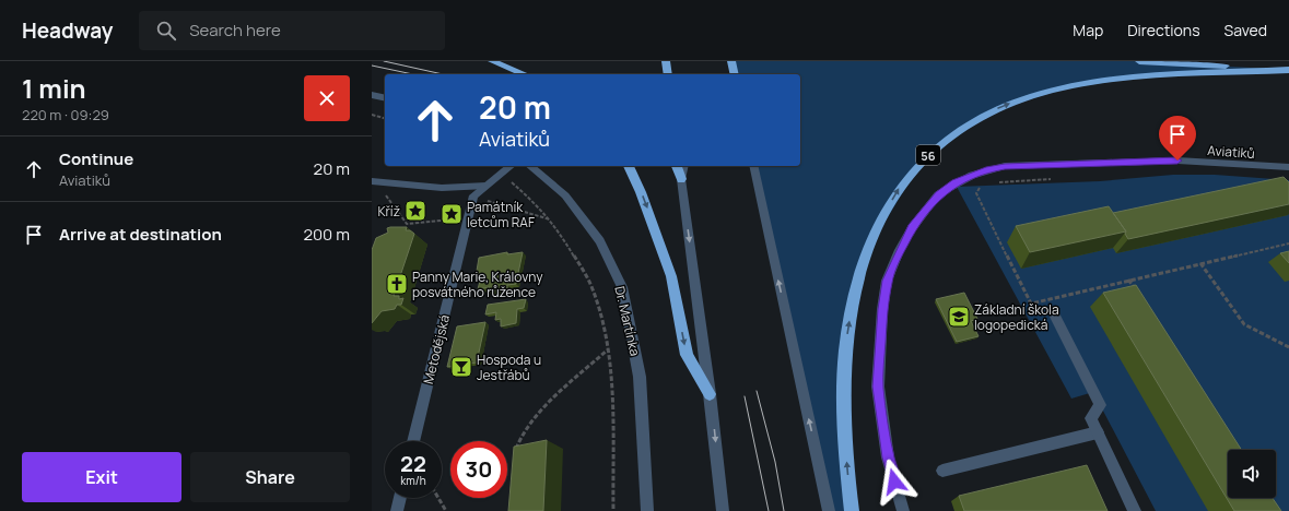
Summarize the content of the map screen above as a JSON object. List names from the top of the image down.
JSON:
{
  "streets": {
    "highway": ["56"],
    "street": ["Aviatiků", "Dr. Martínka", "Metodějská"]
  },
  "places": {
    "place": ["Kříž", "Památník letcům RAF"],
    "church": ["Panny Marie, Královny posvátného růžence"],
    "school or university": ["Základní škola logopedická"],
    "bar": ["Hospoda u Jestřábů"]
  },
  "page": {
    "header": "Headway",
    "search": "Search here",
    "nav": ["Map", "Directions", "Saved"],
    "heading": ["1 min", "220 m · 09:29"],
    "turn": ["20 m", "Aviatiků"],
    "list": [
      {
        "name": "Continue",
        "note": "Aviatiků",
        "value": "20 m"
      },
      {
        "name": "Arrive at destination",
        "value": "200 m"
      }
    ],
    "speed": "22 km/h",
    "limit": "30",
    "buttons": ["Exit", "Share"]
  }
}
